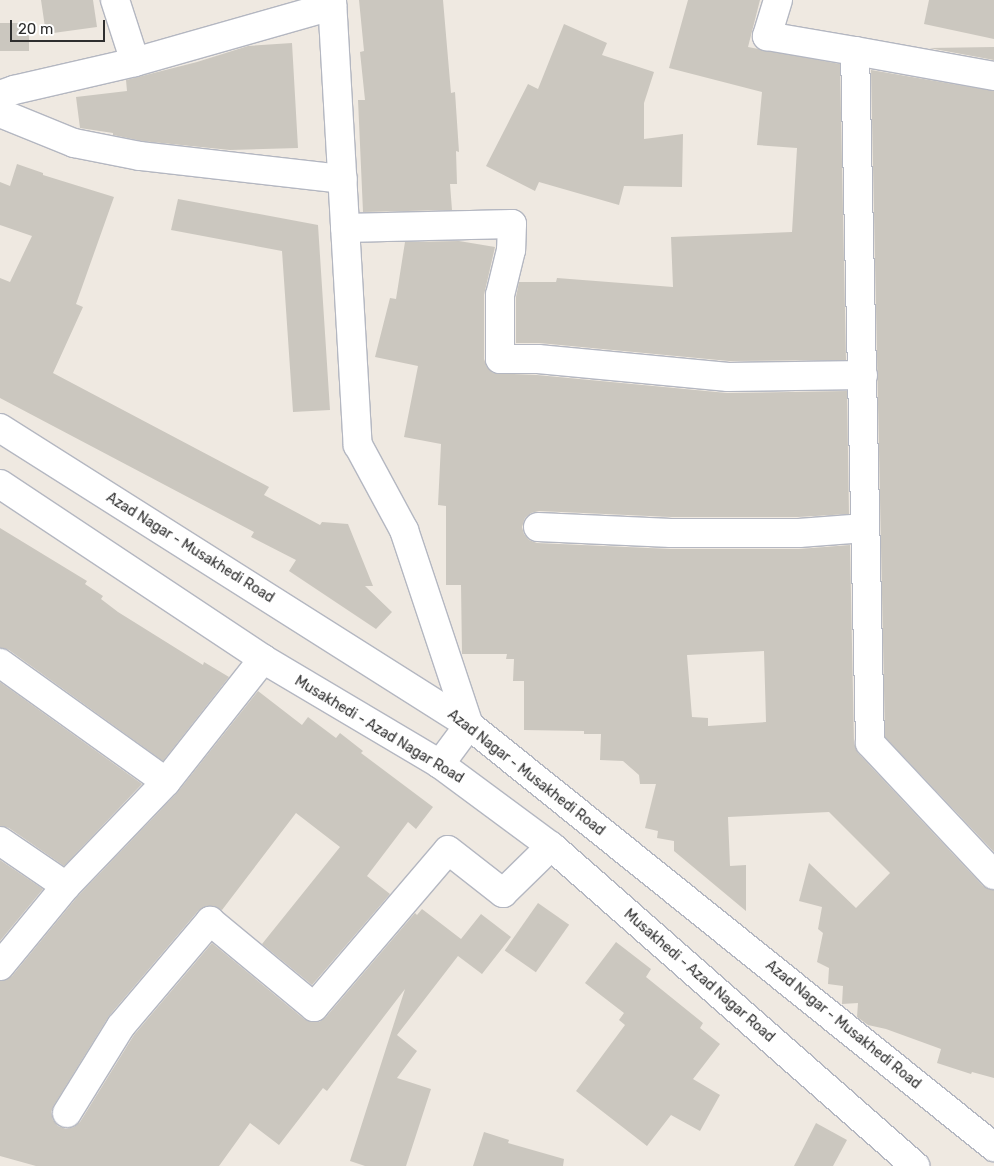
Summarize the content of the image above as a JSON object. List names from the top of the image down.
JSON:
{
  "streets": {
    "street": ["Azad Nagar - Musakhedi Road", "Musakhedi - Azad Nagar Road"]
  },
  "scale_bar": "20 m"
}
